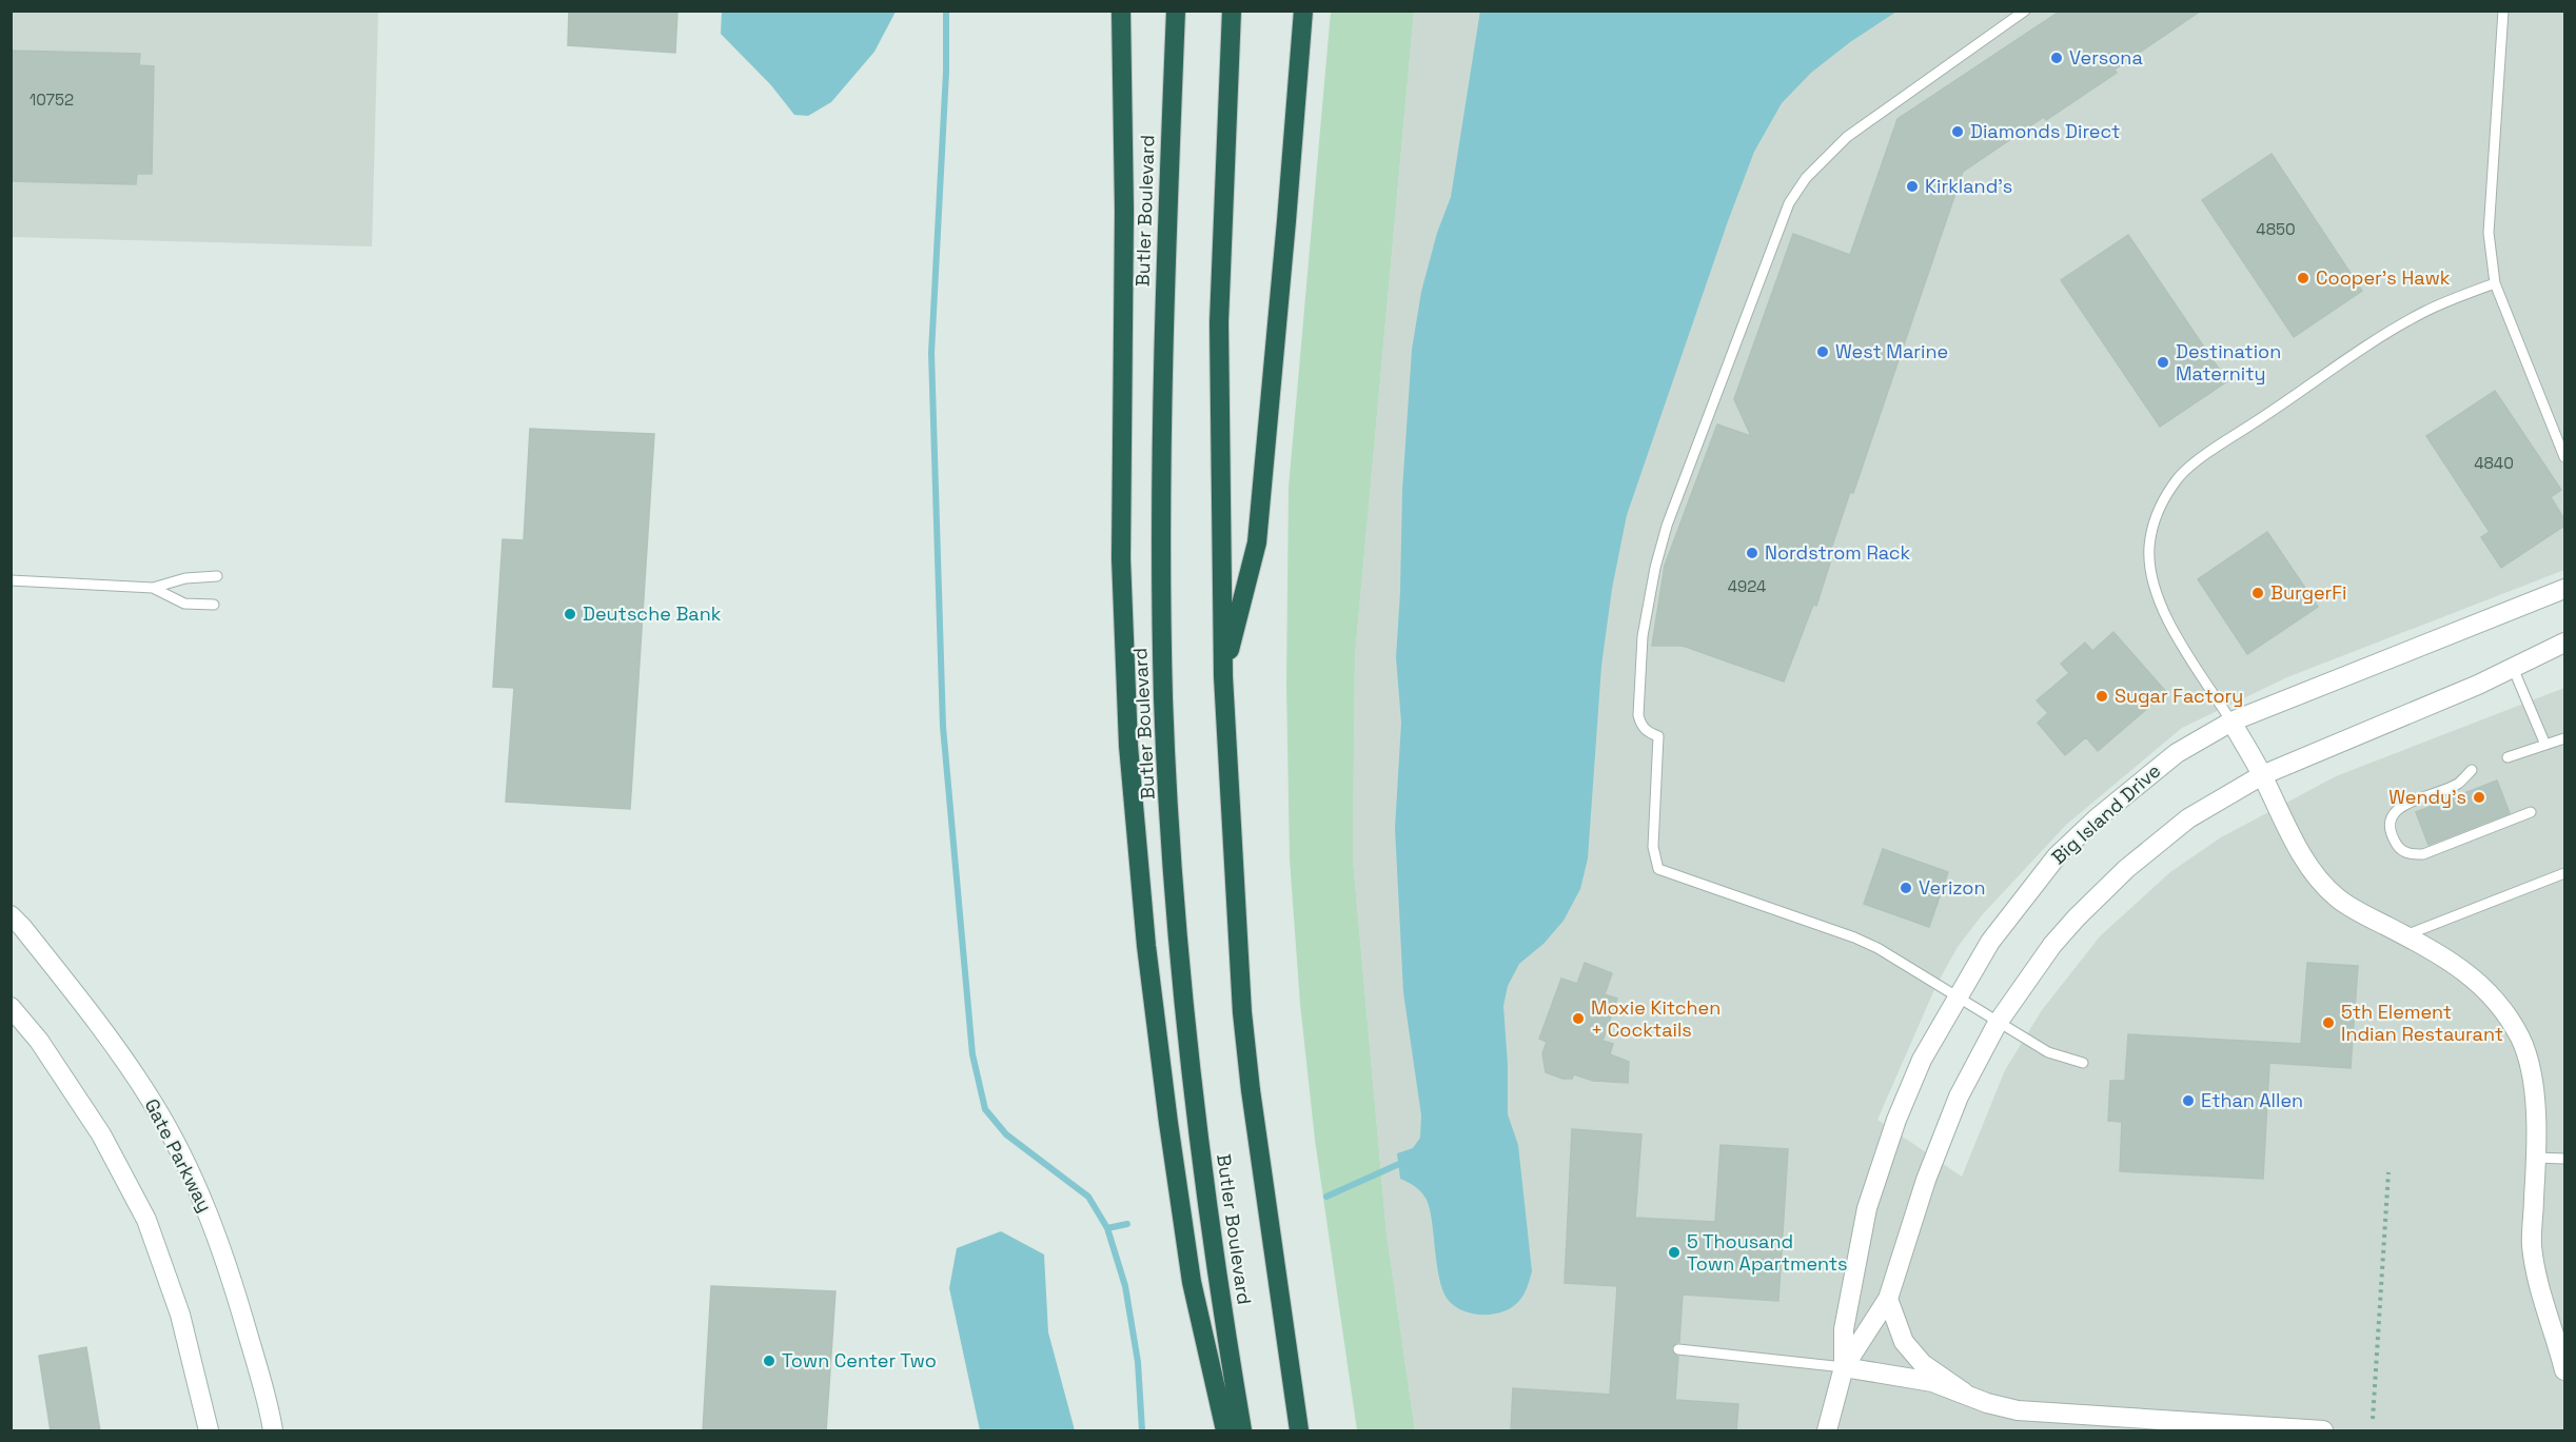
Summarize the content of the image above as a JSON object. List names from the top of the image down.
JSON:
{
  "streets": {
    "highway": ["Butler Boulevard"],
    "street": ["Big Island Drive", "Gate Parkway"]
  },
  "places": [
    "Versona",
    "Diamonds Direct",
    "Kirkland's",
    "Cooper's Hawk",
    "West Marine",
    "Destination Maternity",
    "Nordstrom Rack",
    "BurgerFi",
    "Deutsche Bank",
    "Sugar Factory",
    "Wendy's",
    "Verizon",
    "Moxie Kitchen + Cocktails",
    "5th Element Indian Restaurant",
    "Ethan Allen",
    "5 Thousand Town Apartments",
    "Town Center Two"
  ],
  "house_numbers": [
    "10752",
    "4850",
    "4840",
    "4924"
  ]
}
